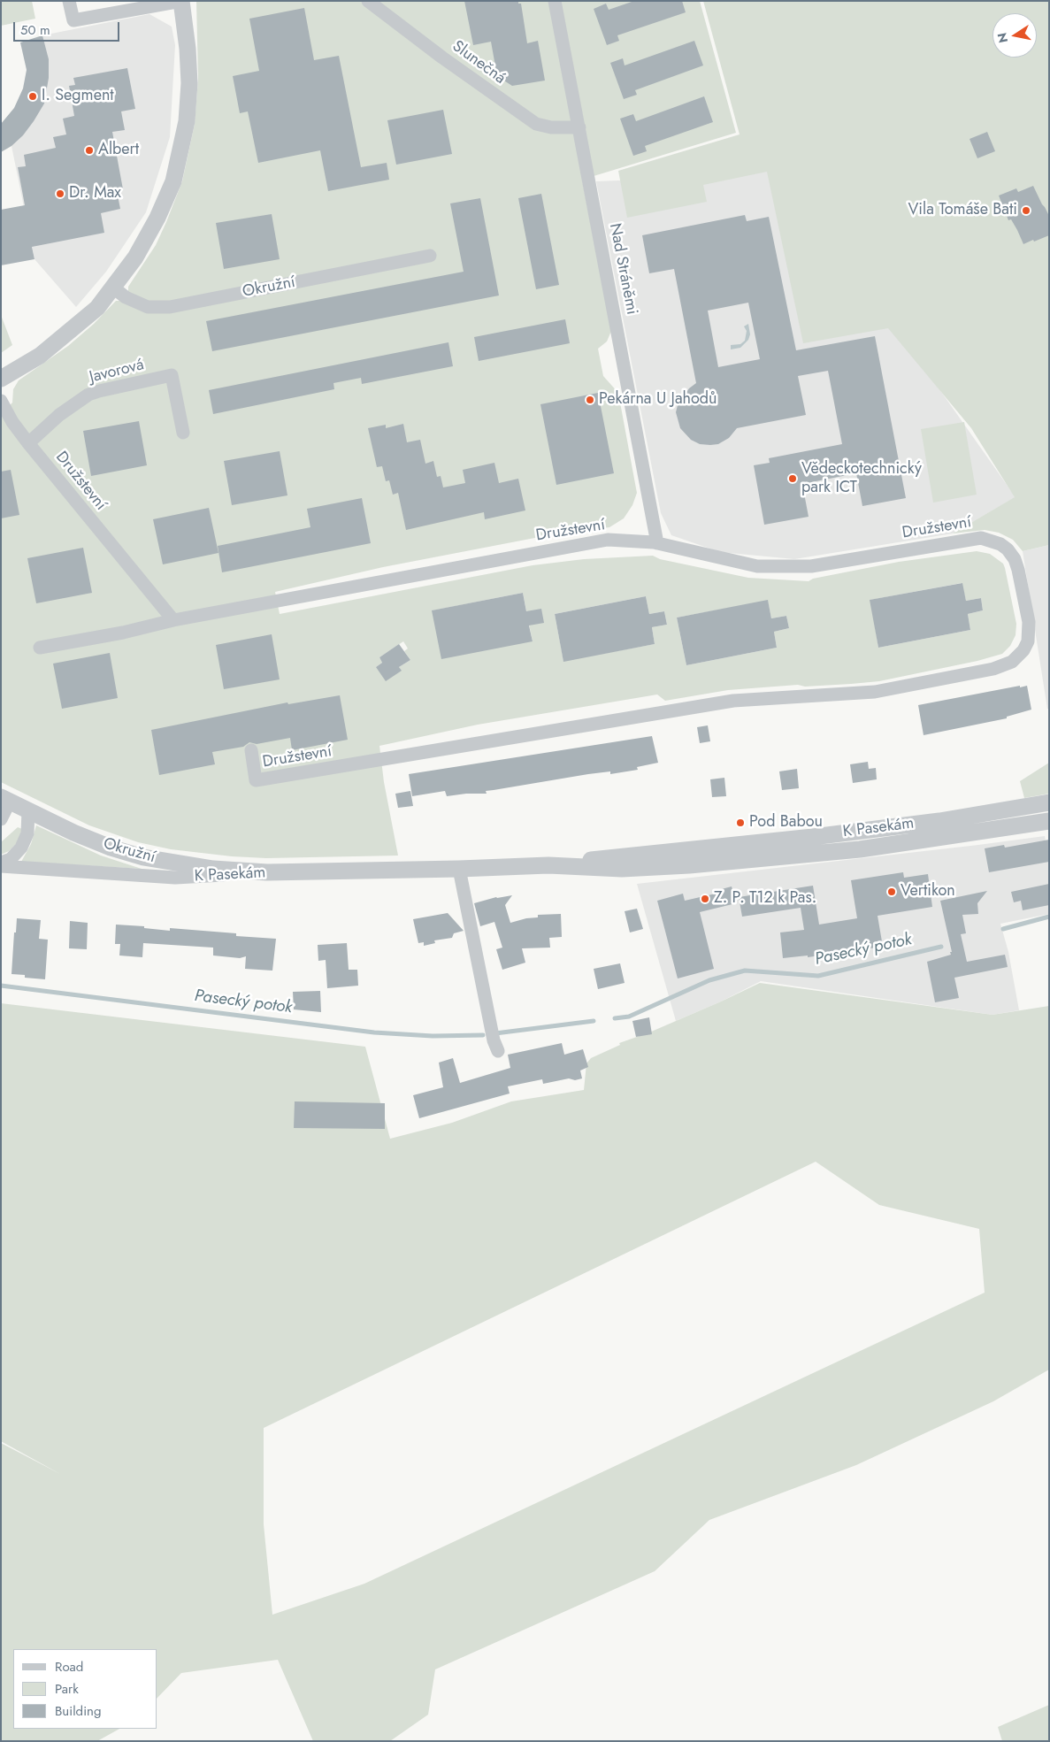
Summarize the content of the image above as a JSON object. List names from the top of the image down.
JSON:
{
  "streets": {
    "street": [
      "Slunečná",
      "Nad Stráněmi",
      "Okružní",
      "Javorová",
      "Družstevní",
      "K Pasekám"
    ]
  },
  "crossings": [
    ["Slunečná", "Nad Stráněmi"],
    ["Nad Stráněmi", "Družstevní"],
    ["Okružní", "K Pasekám"],
    ["Javorová", "Družstevní"]
  ],
  "water": ["Pasecký potok"],
  "places": [
    "I. Segment",
    "Albert",
    "Dr. Max",
    "Vila Tomáše Bati",
    "Pekárna U Jahodů",
    "Vědeckotechnický park ICT",
    "Pod Babou",
    "Vertikon",
    "Z. P. T12 k Pas."
  ],
  "legend": ["Road", "Park", "Building"],
  "scale_bar": "50 m",
  "north": "left"
}
